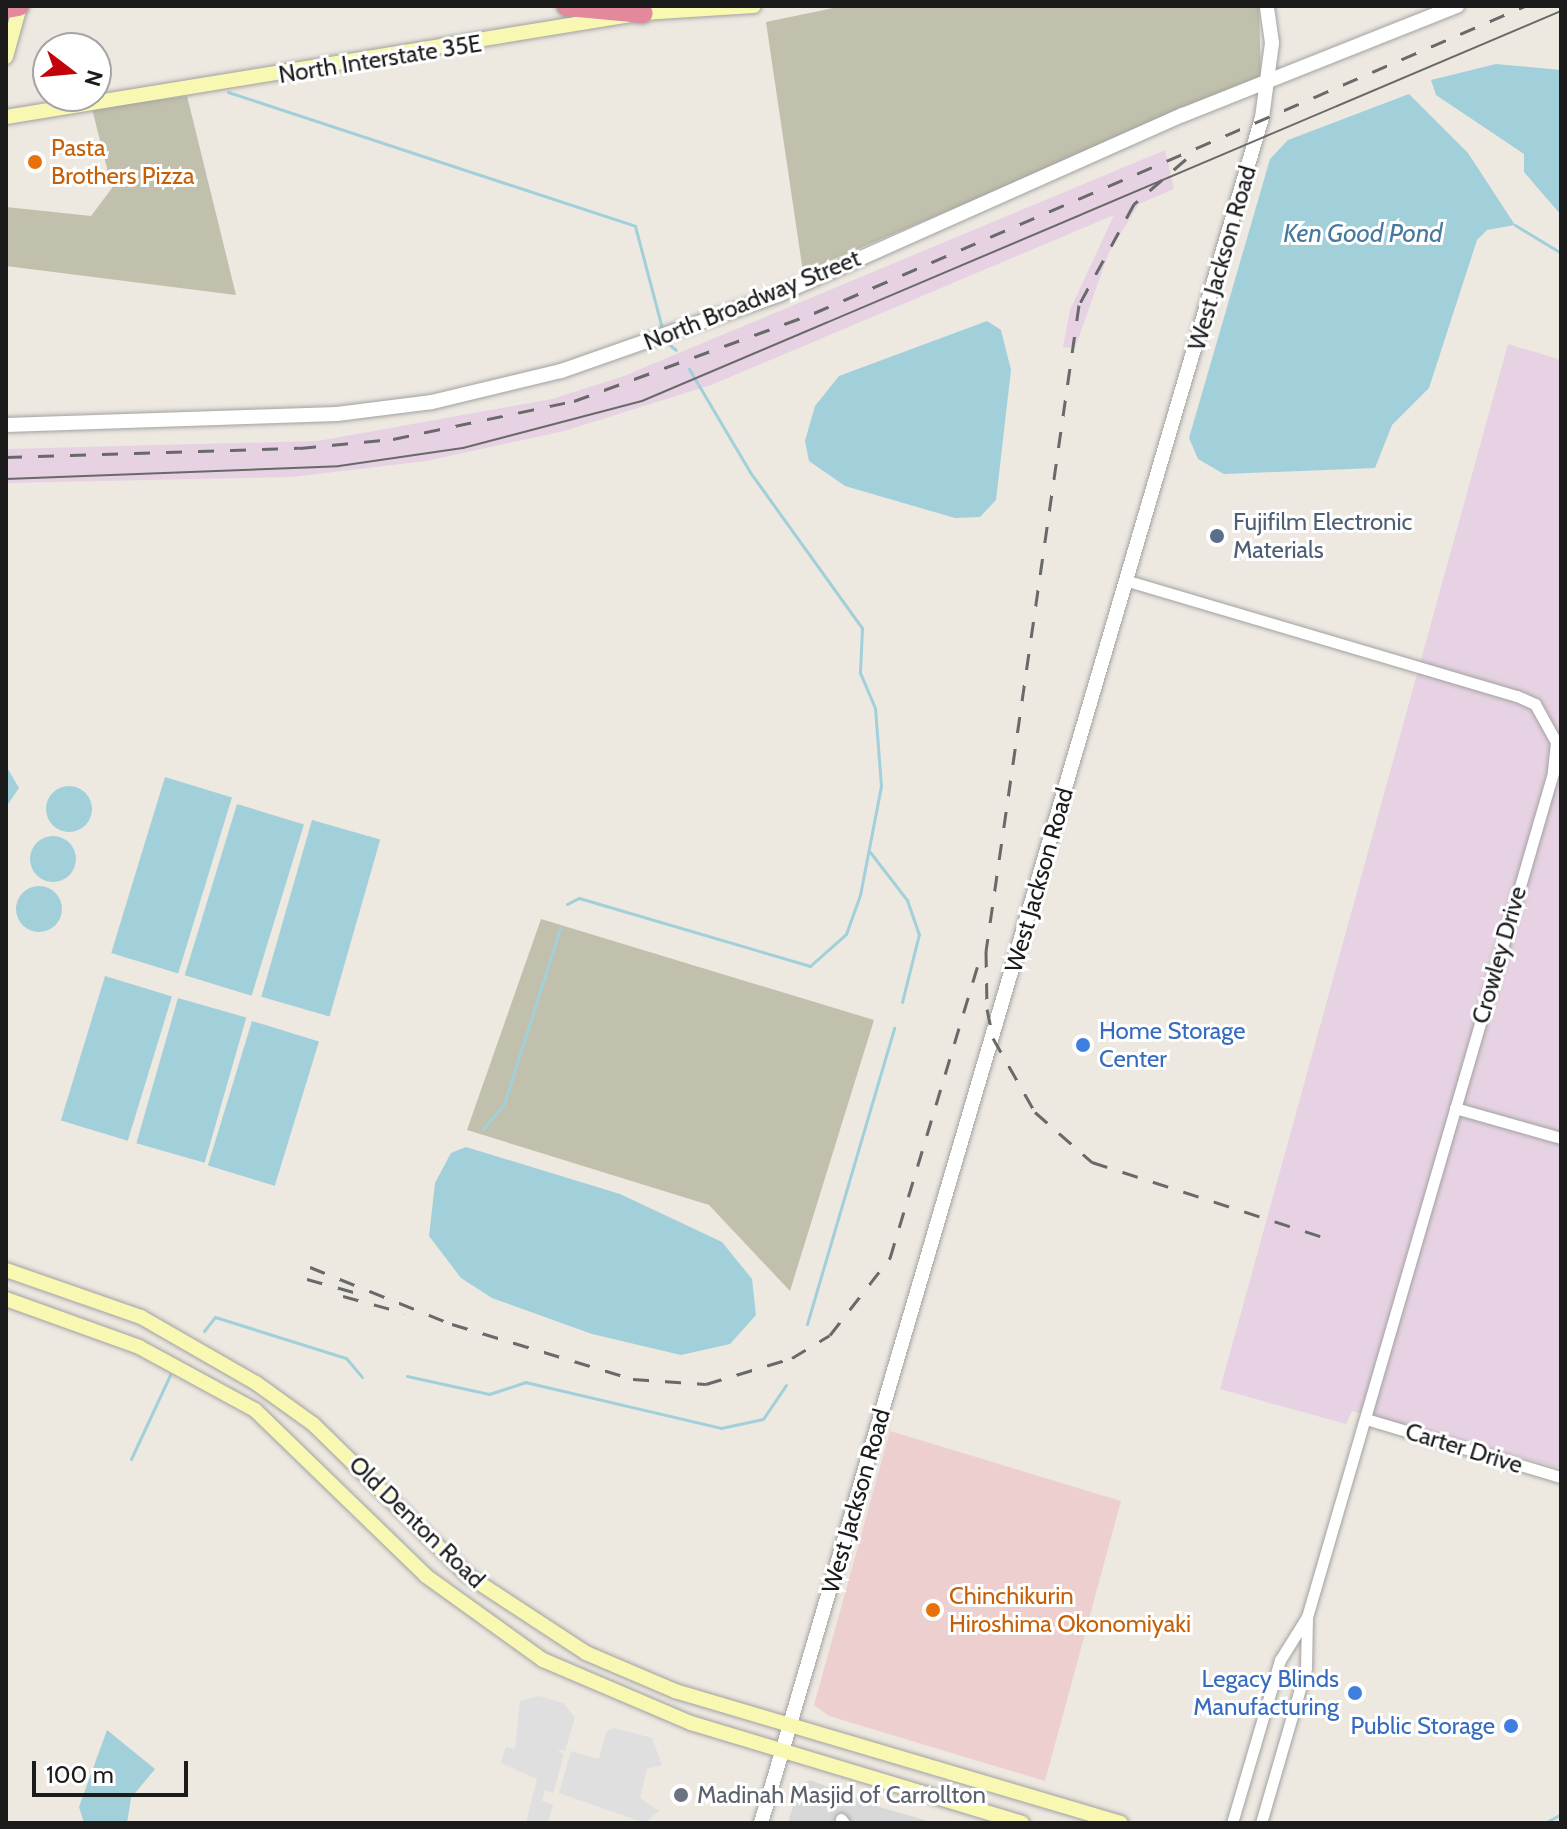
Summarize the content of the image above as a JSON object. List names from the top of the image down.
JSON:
{
  "streets": {
    "main road": ["North Interstate 35E", "Old Denton Road"],
    "street": [
      "West Jackson Road",
      "North Broadway Street",
      "Crowley Drive",
      "Carter Drive"
    ]
  },
  "crossings": [
    ["West Jackson Road", "North Broadway Street"],
    ["West Jackson Road", "Crowley Drive"],
    ["West Jackson Road", "Old Denton Road"],
    ["Crowley Drive", "Carter Drive"]
  ],
  "water": ["Ken Good Pond"],
  "places": [
    "Pasta Brothers Pizza",
    "Fujifilm Electronic Materials",
    "Home Storage Center",
    "Chinchikurin Hiroshima Okonomiyaki",
    "Legacy Blinds Manufacturing",
    "Public Storage",
    "Madinah Masjid of Carrollton"
  ],
  "scale_bar": "100 m",
  "north": "right"
}
